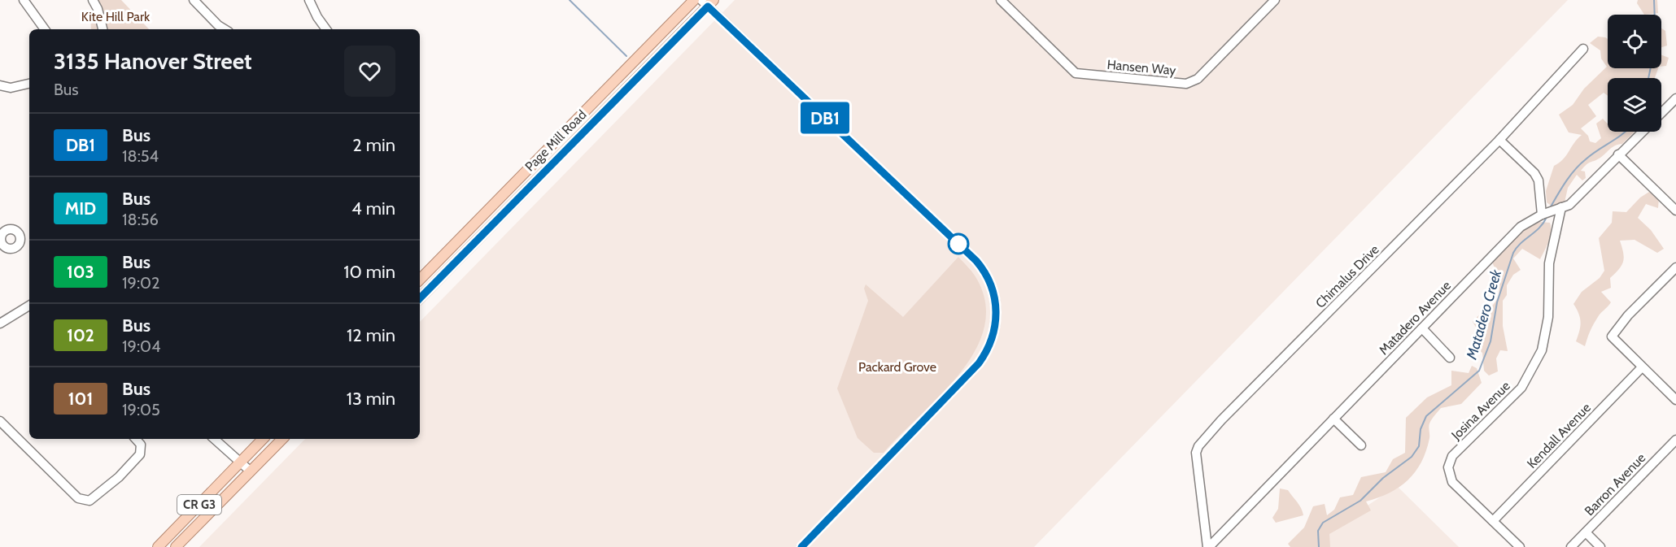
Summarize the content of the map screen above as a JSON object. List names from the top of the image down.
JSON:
{
  "streets": {
    "main road": ["Page Mill Road", "CR G3"],
    "street": [
      "Hansen Way",
      "Chimalus Drive",
      "Matadero Avenue",
      "Josina Avenue",
      "Kendall Avenue",
      "Barron Avenue"
    ]
  },
  "crossings": [
    ["Chimalus Drive", "Matadero Avenue"],
    ["Matadero Avenue", "Josina Avenue"],
    ["Josina Avenue", "Kendall Avenue"]
  ],
  "water": ["Matadero Creek"],
  "parks": ["Kite Hill Park", "Packard Grove"],
  "lines": ["bus line DB1"],
  "page": {
    "on_map": "DB1",
    "heading": ["3135 Hanover Street", "Bus"],
    "list": [
      {
        "mark": "DB1",
        "name": "Bus",
        "note": "18:54",
        "value": "2 min"
      },
      {
        "mark": "MID",
        "name": "Bus",
        "note": "18:56",
        "value": "4 min"
      },
      {
        "mark": "103",
        "name": "Bus",
        "note": "19:02",
        "value": "10 min"
      },
      {
        "mark": "102",
        "name": "Bus",
        "note": "19:04",
        "value": "12 min"
      },
      {
        "mark": "101",
        "name": "Bus",
        "note": "19:05",
        "value": "13 min"
      }
    ]
  }
}
